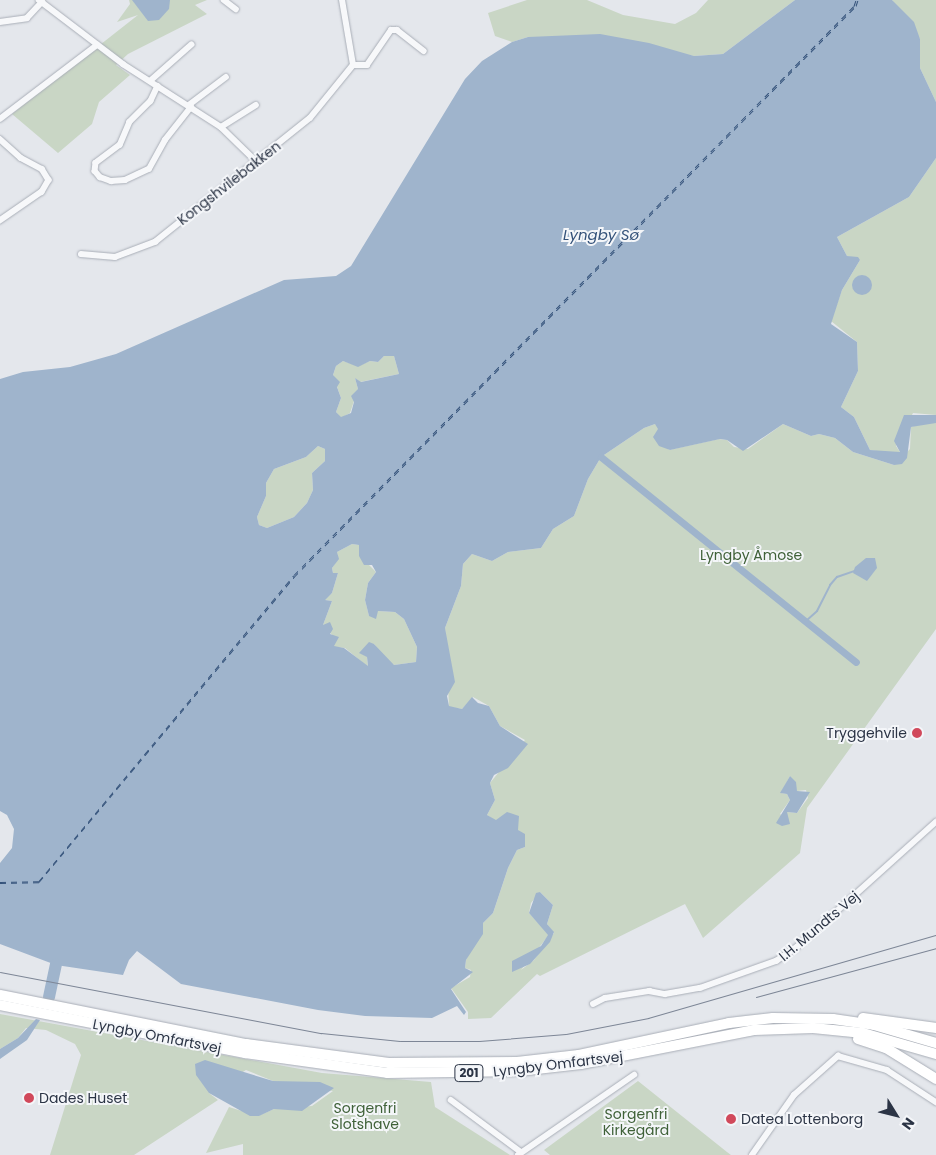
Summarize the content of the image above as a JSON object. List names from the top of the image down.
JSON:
{
  "streets": {
    "highway": ["Lyngby Omfartsvej", "201"],
    "street": ["Kongshvilebakken", "I.H. Mundts Vej"]
  },
  "water": ["Lyngby Sø"],
  "parks": ["Lyngby Åmose", "Sorgenfri Slotshave", "Sorgenfri Kirkegård"],
  "places": ["Tryggehvile", "Dades Huset", "Datea Lottenborg"],
  "north": "bottom right"
}
